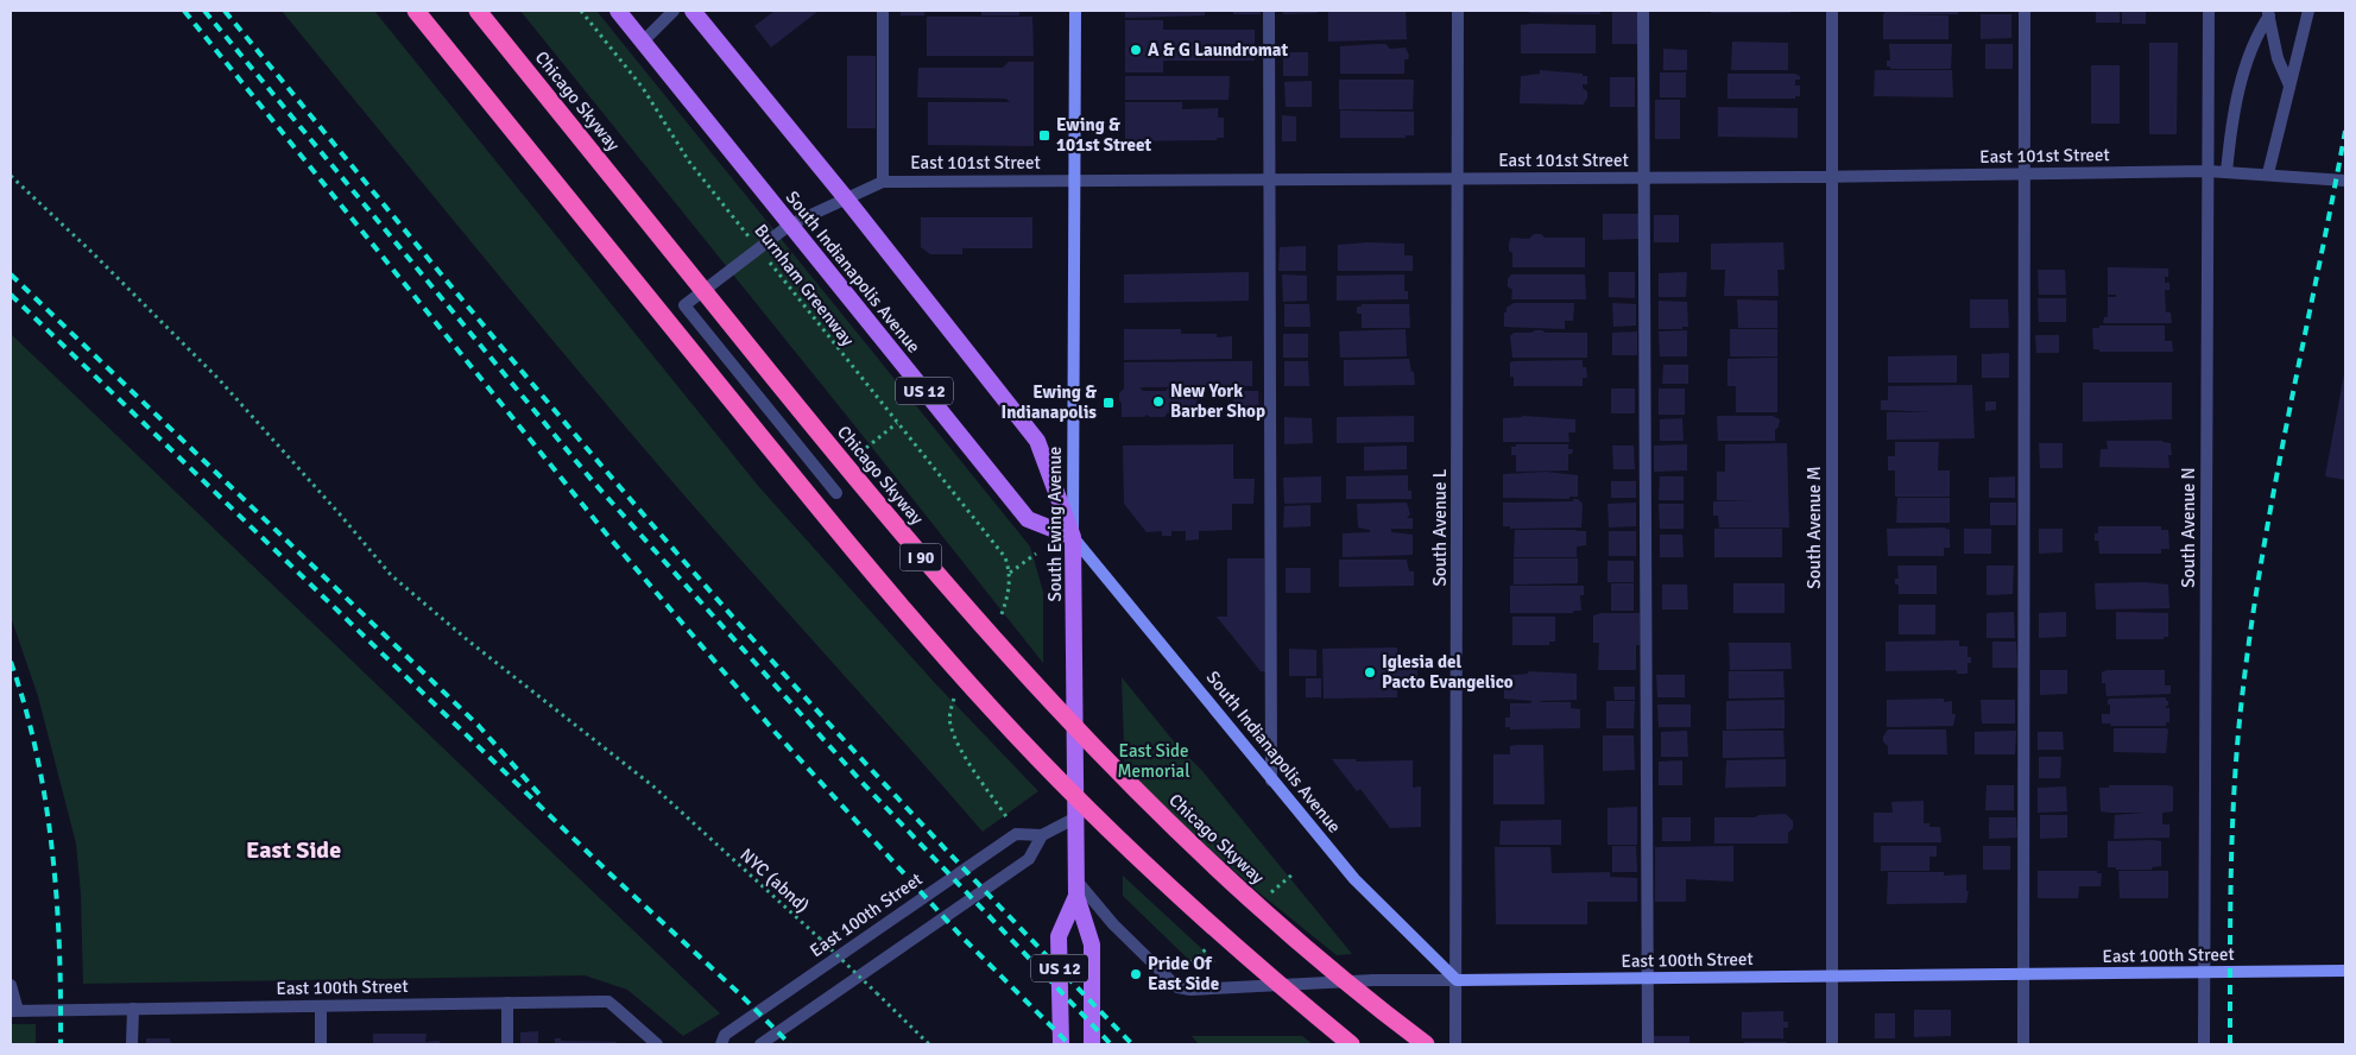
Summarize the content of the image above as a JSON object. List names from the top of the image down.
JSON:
{
  "streets": {
    "highway": ["Chicago Skyway", "I 90"],
    "main road": [
      "South Indianapolis Avenue",
      "US 12",
      "South Ewing Avenue",
      "East 100th Street"
    ],
    "street": [
      "East 101st Street",
      "South Avenue L",
      "South Avenue M",
      "South Avenue N"
    ],
    "path": ["Burnham Greenway", "NYC (abnd)"]
  },
  "crossings": [
    ["East 101st Street", "South Indianapolis Avenue"],
    ["East 101st Street", "Burnham Greenway"],
    ["East 101st Street", "South Ewing Avenue"],
    ["East 101st Street", "South Avenue L"],
    ["East 101st Street", "South Avenue M"],
    ["East 101st Street", "South Avenue N"],
    ["South Indianapolis Avenue", "South Ewing Avenue"],
    ["South Indianapolis Avenue", "South Avenue L"],
    ["South Indianapolis Avenue", "East 100th Street"],
    ["South Ewing Avenue", "East 100th Street"],
    ["South Avenue L", "East 100th Street"],
    ["South Avenue M", "East 100th Street"],
    ["South Avenue N", "East 100th Street"]
  ],
  "districts": ["East Side"],
  "parks": ["East Side Memorial"],
  "places": {
    "other": [
      "A & G Laundromat",
      "New York Barber Shop",
      "Iglesia del Pacto Evangelico",
      "Pride Of East Side"
    ],
    "transit": ["Ewing & 101st Street", "Ewing & Indianapolis"]
  }
}
